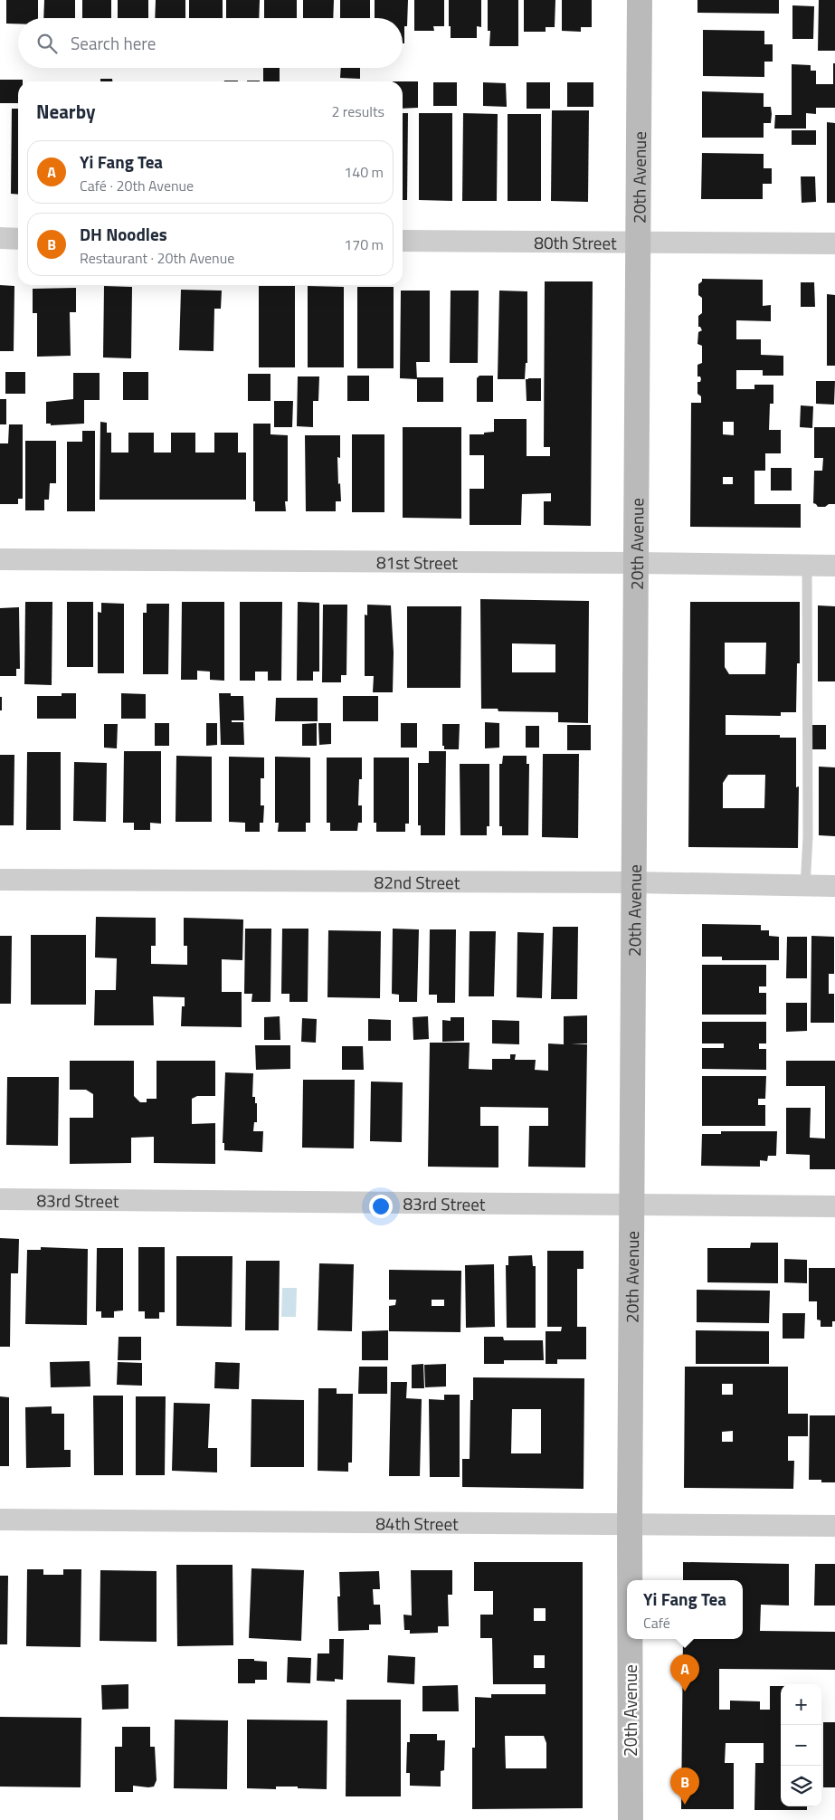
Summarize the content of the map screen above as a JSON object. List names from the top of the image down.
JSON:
{
  "streets": {
    "street": [
      "20th Avenue",
      "80th Street",
      "81st Street",
      "82nd Street",
      "83rd Street",
      "84th Street"
    ]
  },
  "crossings": [
    ["20th Avenue", "80th Street"],
    ["20th Avenue", "81st Street"],
    ["20th Avenue", "82nd Street"],
    ["20th Avenue", "83rd Street"],
    ["20th Avenue", "84th Street"]
  ],
  "page": {
    "search": "Search here",
    "heading": ["Nearby", "2 results"],
    "list": [
      {
        "mark": "A",
        "name": "Yi Fang Tea",
        "note": "Café · 20th Avenue",
        "value": "140 m"
      },
      {
        "mark": "B",
        "name": "DH Noodles",
        "note": "Restaurant · 20th Avenue",
        "value": "170 m"
      }
    ],
    "popup": ["Yi Fang Tea", "Café"],
    "pins": ["A", "B"],
    "map_buttons": ["+", "−"]
  }
}
